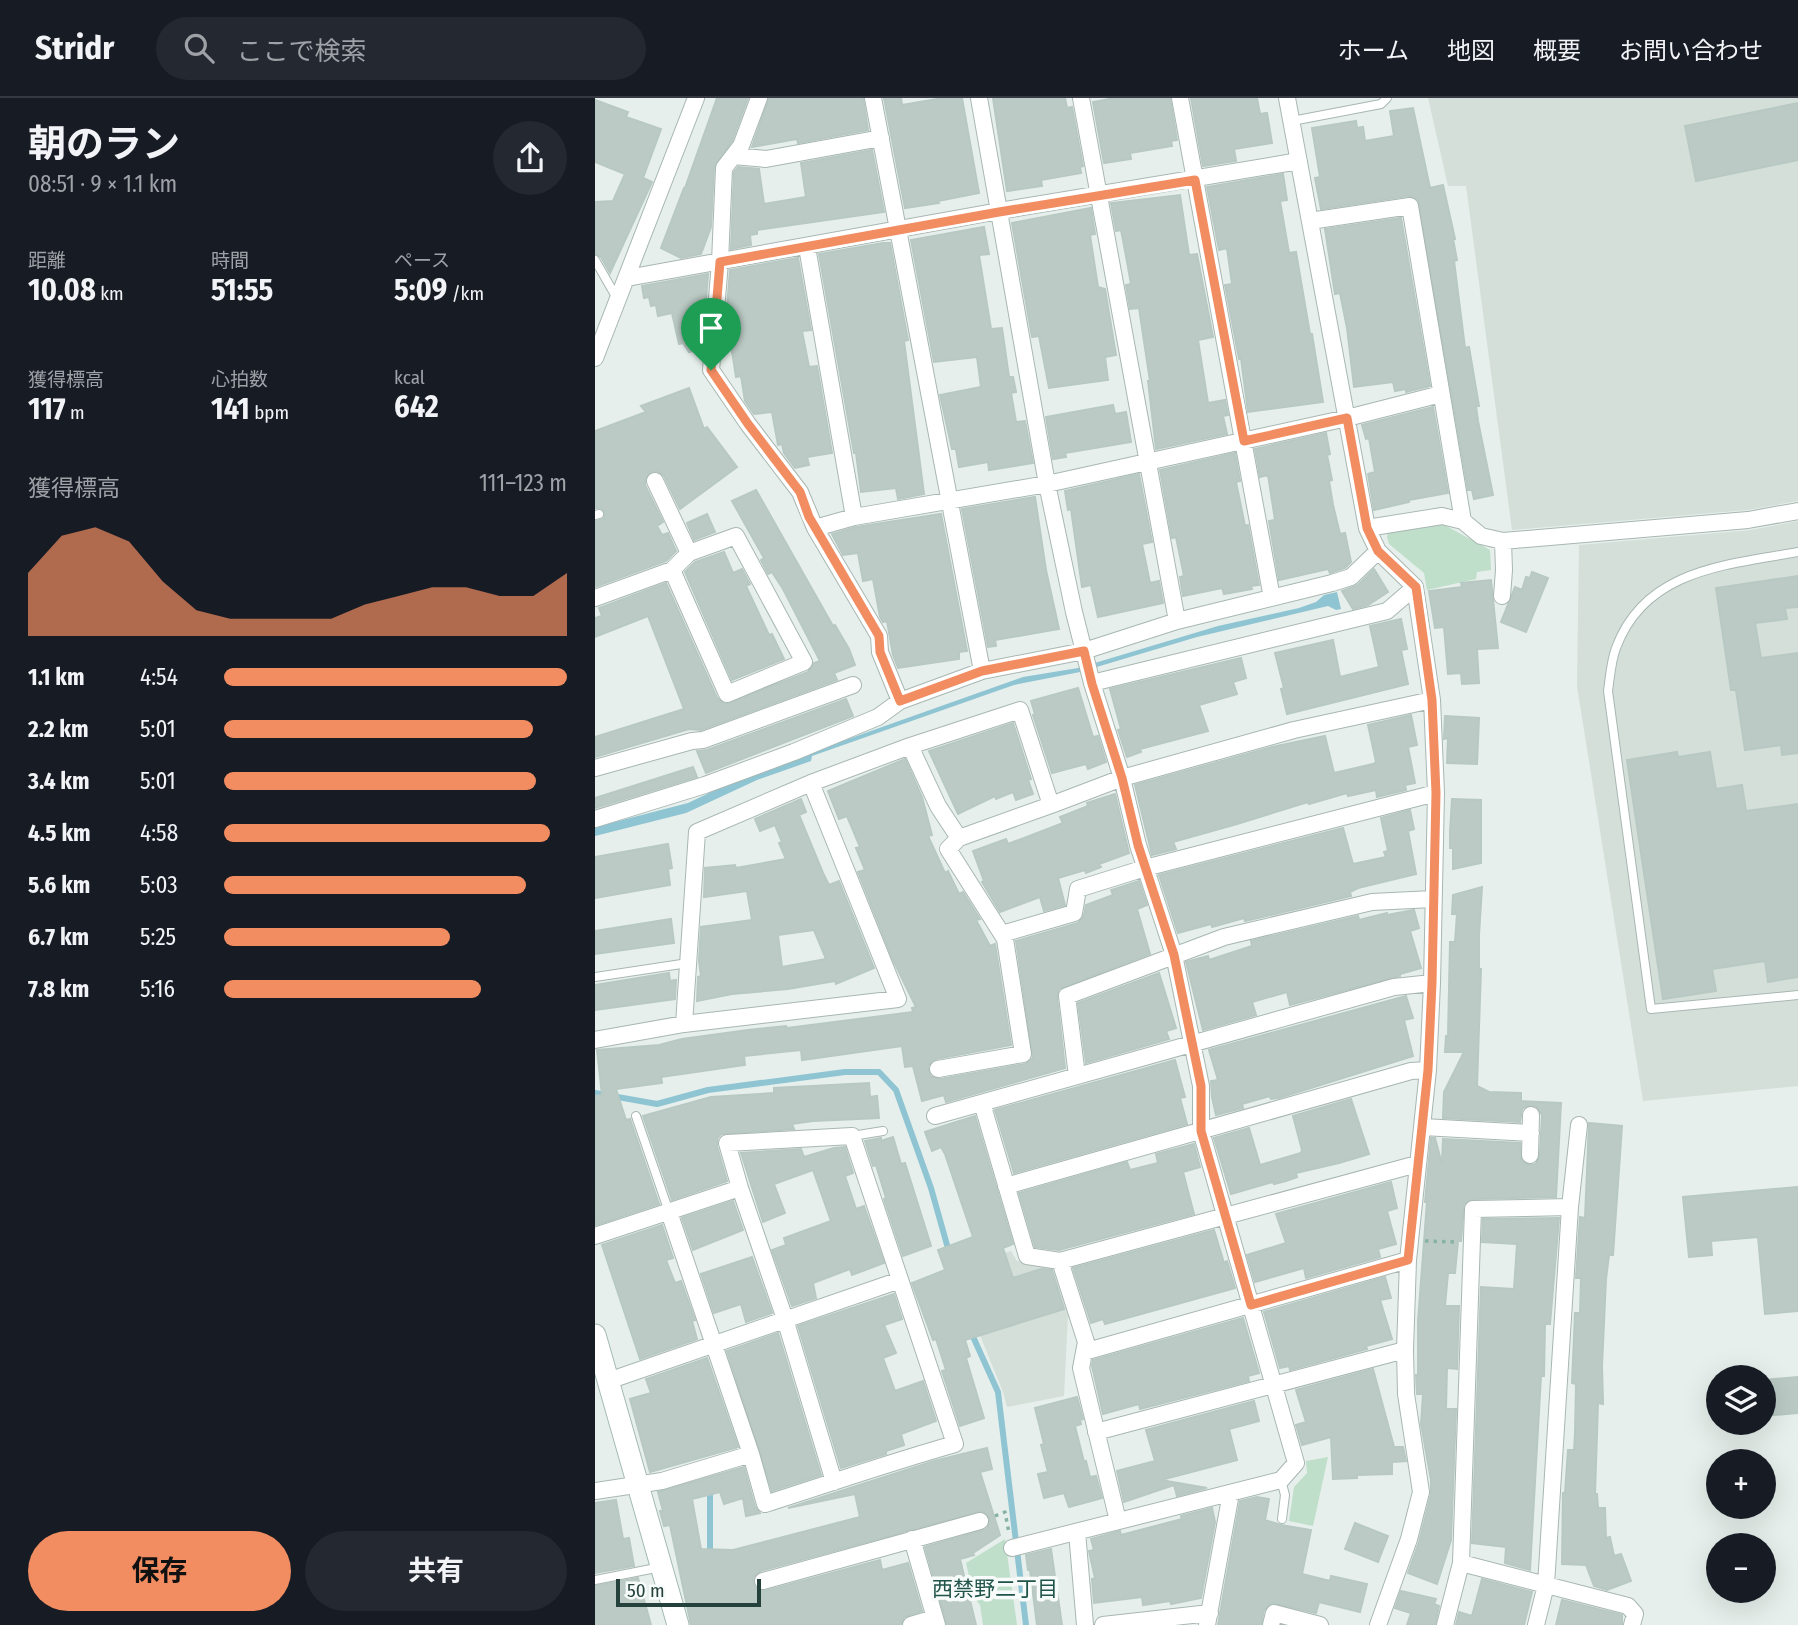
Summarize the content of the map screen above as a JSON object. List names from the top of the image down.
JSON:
{
  "districts": ["西禁野二丁目"],
  "scale_bar": "50 m",
  "page": {
    "header": "Stridr",
    "search": "ここで検索",
    "nav": [
      "ホーム",
      "地図",
      "概要",
      "お問い合わせ"
    ],
    "heading": ["朝のラン", "08:51 · 9 × 1.1 km"],
    "stats": [
      ["距離", "10.08 km"],
      ["時間", "51:55"],
      ["ペース", "5:09 /km"],
      ["獲得標高", "117 m"],
      ["心拍数", "141 bpm"],
      ["kcal", "642"]
    ],
    "chart": ["獲得標高", "111–123 m"],
    "list": [
      {
        "name": "1.1 km",
        "note": "4:54"
      },
      {
        "name": "2.2 km",
        "note": "5:01"
      },
      {
        "name": "3.4 km",
        "note": "5:01"
      },
      {
        "name": "4.5 km",
        "note": "4:58"
      },
      {
        "name": "5.6 km",
        "note": "5:03"
      },
      {
        "name": "6.7 km",
        "note": "5:25"
      },
      {
        "name": "7.8 km",
        "note": "5:16"
      }
    ],
    "map_buttons": ["+", "−"],
    "buttons": ["保存", "共有"],
    "scale": "50 m"
  }
}
